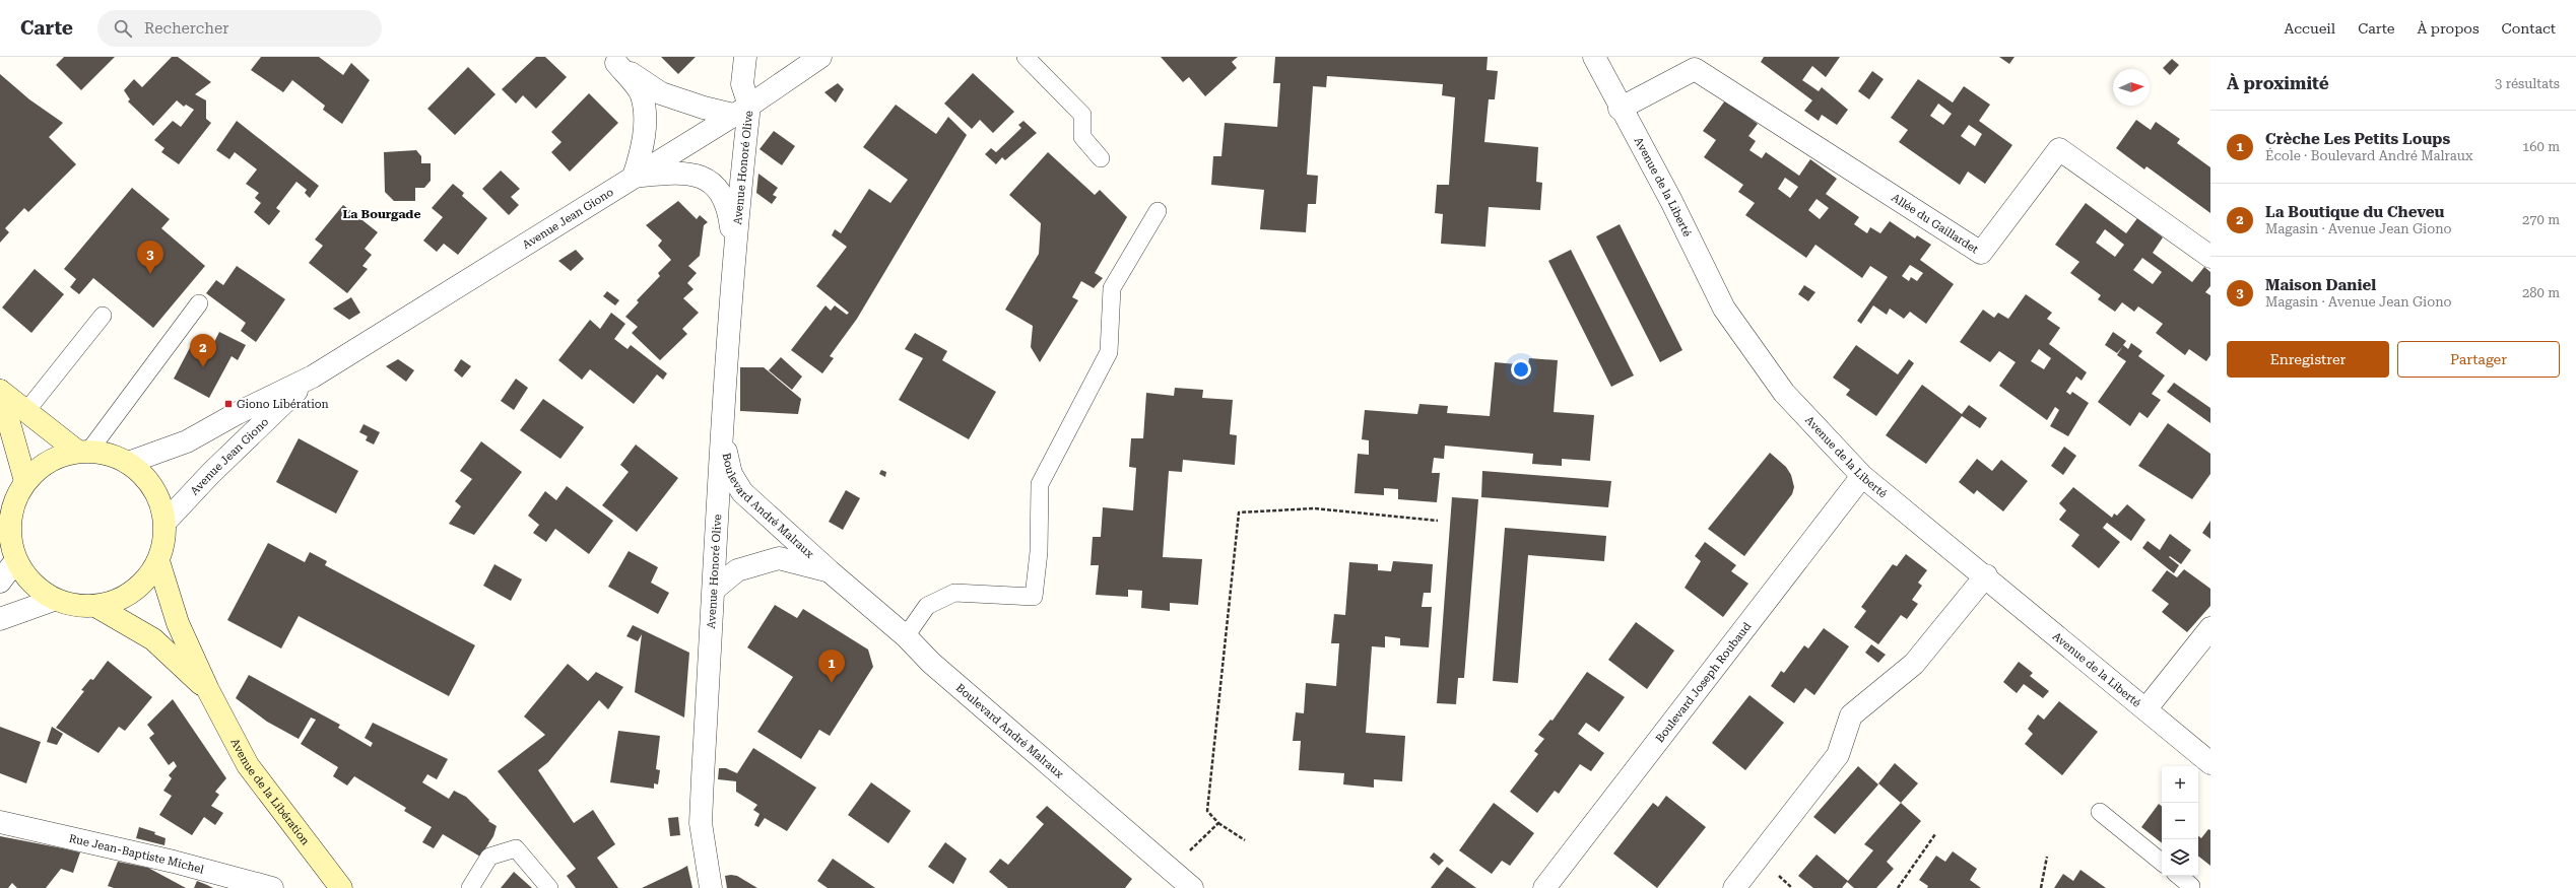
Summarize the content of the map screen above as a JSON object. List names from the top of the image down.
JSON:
{
  "streets": {
    "main road": ["Avenue de la Libération"],
    "street": [
      "Avenue Honoré Olive",
      "Avenue de la Liberté",
      "Avenue Jean Giono",
      "Allée du Gaillardet",
      "Boulevard André Malraux",
      "Boulevard Joseph Roubaud",
      "Rue Jean-Baptiste Michel"
    ]
  },
  "crossings": [
    ["Avenue Honoré Olive", "Avenue Jean Giono"],
    ["Avenue Honoré Olive", "Boulevard André Malraux"],
    ["Avenue de la Liberté", "Allée du Gaillardet"],
    ["Avenue de la Liberté", "Boulevard Joseph Roubaud"]
  ],
  "districts": ["La Bourgade"],
  "places": {
    "transit": ["Giono Libération"]
  },
  "north": "right",
  "page": {
    "header": "Carte",
    "search": "Rechercher",
    "nav": [
      "Accueil",
      "Carte",
      "À propos",
      "Contact"
    ],
    "heading": ["À proximité", "3 résultats"],
    "list": [
      {
        "mark": "1",
        "name": "Crèche Les Petits Loups",
        "note": "École · Boulevard André Malraux",
        "value": "160 m"
      },
      {
        "mark": "2",
        "name": "La Boutique du Cheveu",
        "note": "Magasin · Avenue Jean Giono",
        "value": "270 m"
      },
      {
        "mark": "3",
        "name": "Maison Daniel",
        "note": "Magasin · Avenue Jean Giono",
        "value": "280 m"
      }
    ],
    "pins": ["3", "2", "1"],
    "buttons": ["Enregistrer", "Partager"],
    "map_buttons": ["+", "−"]
  }
}
